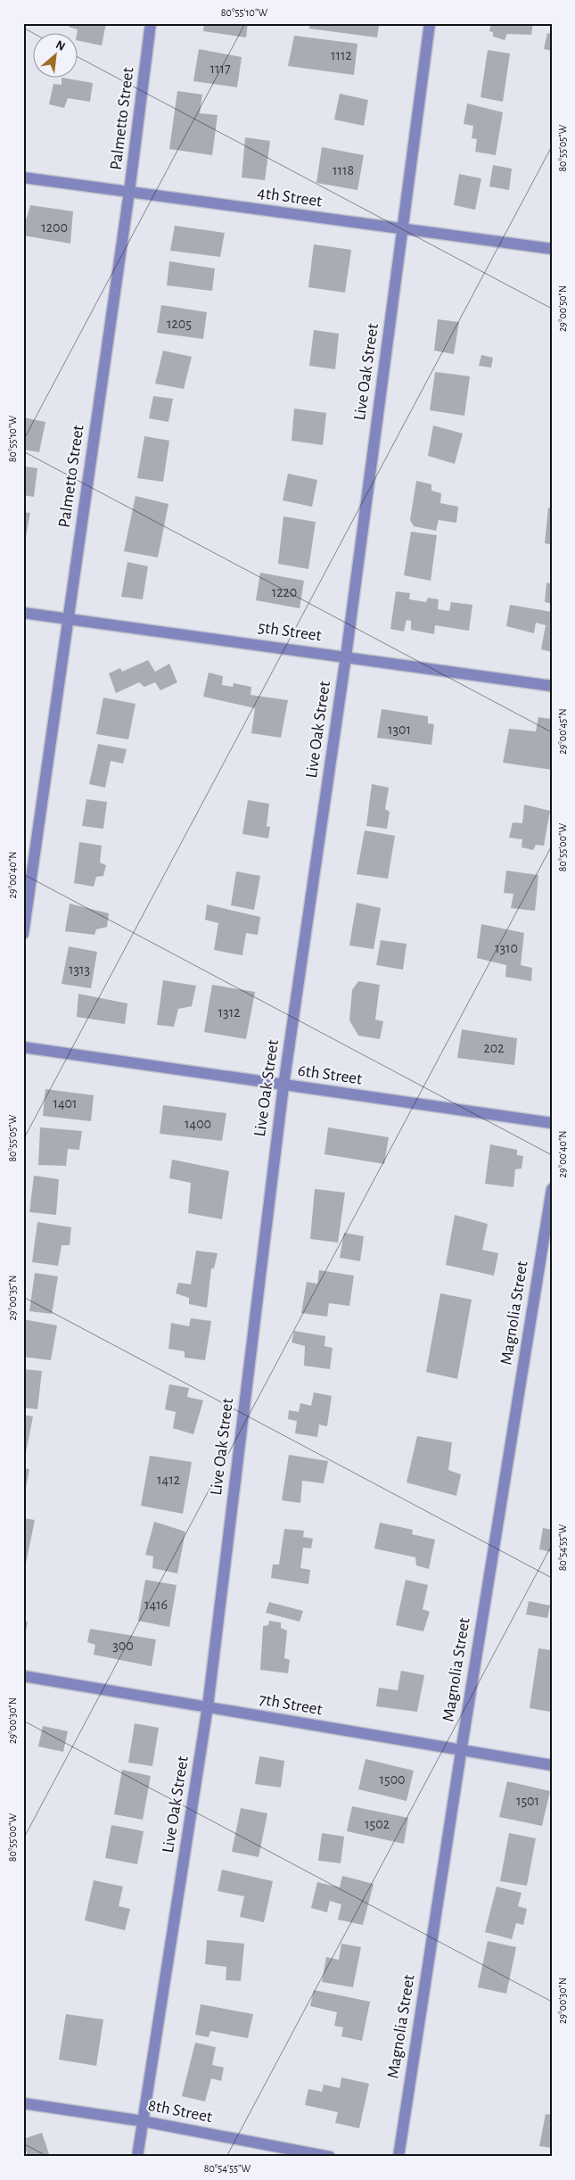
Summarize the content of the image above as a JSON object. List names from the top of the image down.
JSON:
{
  "streets": {
    "street": [
      "Palmetto Street",
      "4th Street",
      "Live Oak Street",
      "5th Street",
      "6th Street",
      "Magnolia Street",
      "7th Street",
      "8th Street"
    ]
  },
  "crossings": [
    ["Palmetto Street", "4th Street"],
    ["Palmetto Street", "5th Street"],
    ["4th Street", "Live Oak Street"],
    ["Live Oak Street", "5th Street"],
    ["Live Oak Street", "6th Street"],
    ["Live Oak Street", "7th Street"],
    ["Live Oak Street", "8th Street"],
    ["Magnolia Street", "7th Street"]
  ],
  "house_numbers": [
    "1112",
    "1117",
    "1118",
    "1200",
    "1205",
    "1220",
    "1301",
    "1310",
    "1313",
    "1312",
    "202",
    "1401",
    "1400",
    "1412",
    "1416",
    "300",
    "1500",
    "1501",
    "1502"
  ],
  "north": "top right",
  "coordinates": [
    "80°55'10\"W",
    "80°55'05\"W",
    "29°00'50\"N",
    "29°00'45\"N",
    "80°55'00\"W",
    "29°00'40\"N",
    "29°00'35\"N",
    "80°54'55\"W",
    "29°00'30\"N"
  ]
}
